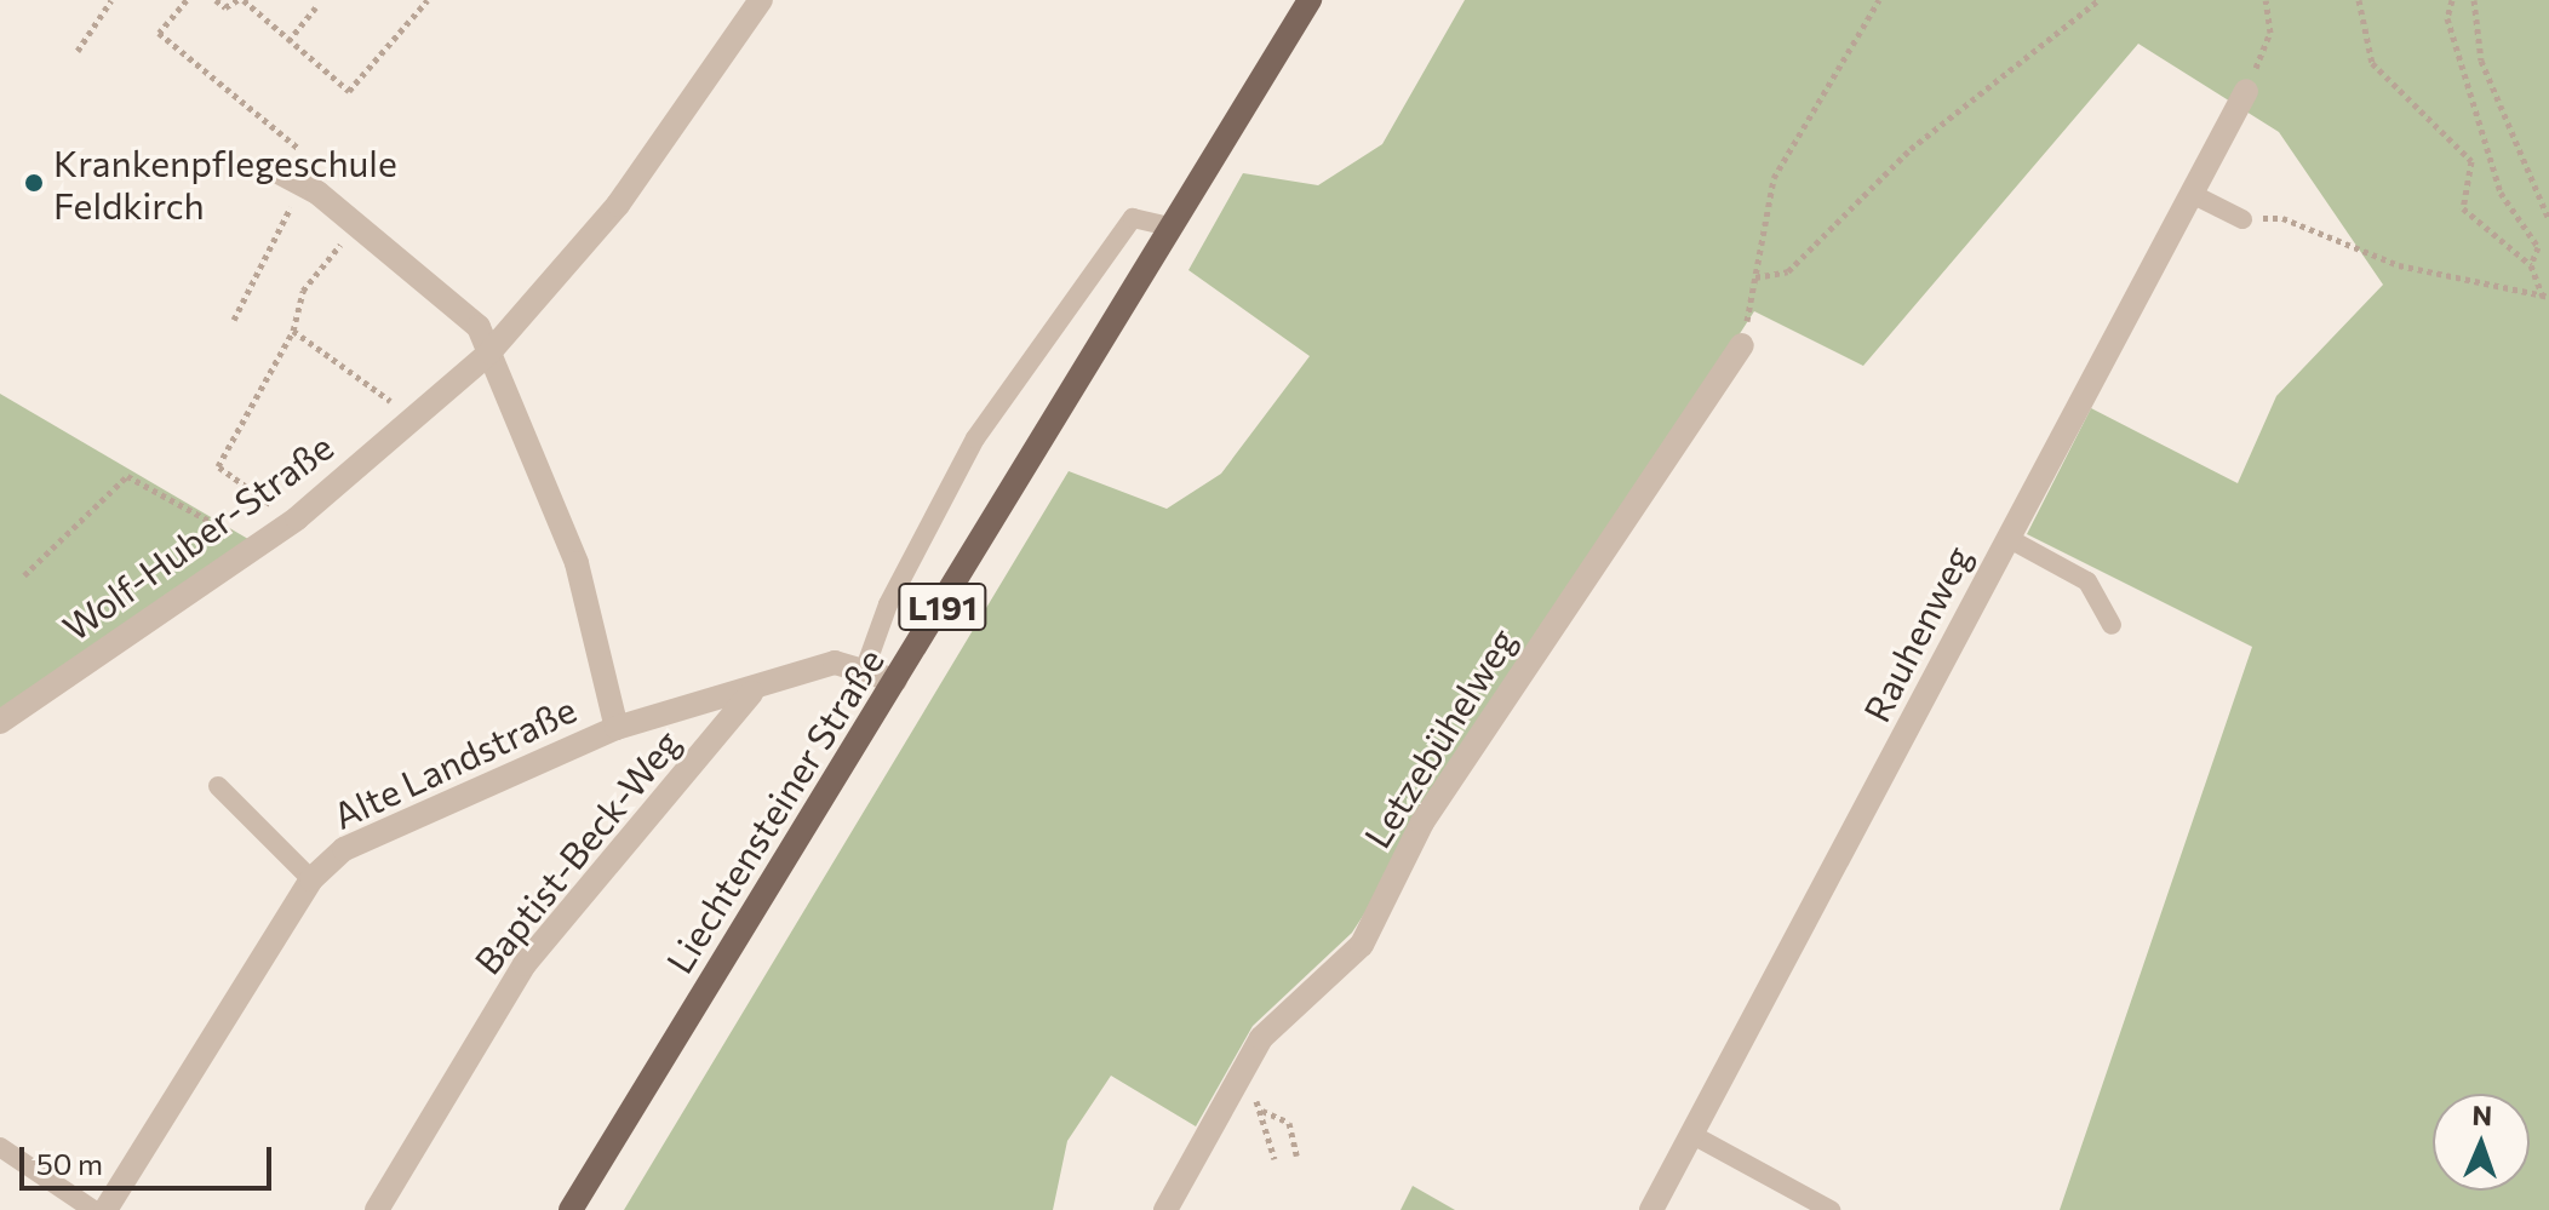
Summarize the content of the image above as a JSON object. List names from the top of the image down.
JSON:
{
  "streets": {
    "main road": ["L191", "Liechtensteiner Straße"],
    "street": [
      "Wolf-Huber-Straße",
      "Rauhenweg",
      "Letzebühelweg",
      "Alte Landstraße",
      "Baptist-Beck-Weg"
    ]
  },
  "crossings": [
    ["Alte Landstraße", "Baptist-Beck-Weg"]
  ],
  "places": ["Krankenpflegeschule Feldkirch"],
  "scale_bar": "50 m",
  "north": "top"
}
